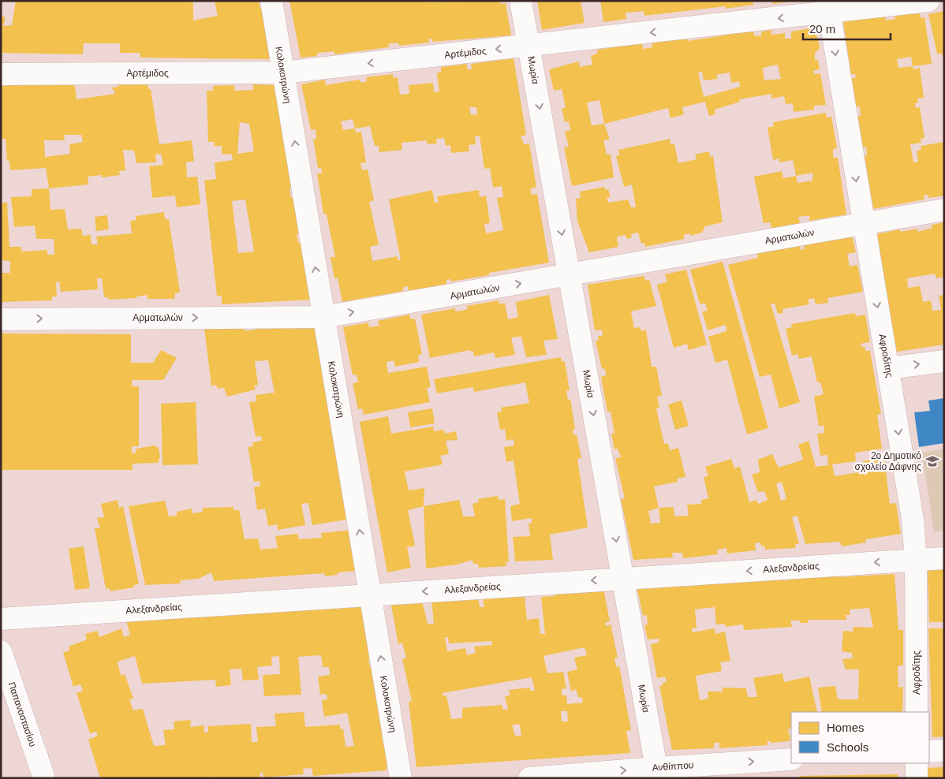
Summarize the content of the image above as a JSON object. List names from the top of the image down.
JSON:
{
  "streets": {
    "street": [
      "Αρτέμιδος",
      "Μωρία",
      "Κολοκοτρώνη",
      "Αρματωλών",
      "Αφροδίτης",
      "Αλεξανδρείας",
      "Παπαναστασίου",
      "Ανθίππου"
    ]
  },
  "crossings": [
    ["Αρτέμιδος", "Μωρία"],
    ["Αρτέμιδος", "Κολοκοτρώνη"],
    ["Αρτέμιδος", "Αφροδίτης"],
    ["Μωρία", "Αρματωλών"],
    ["Μωρία", "Αλεξανδρείας"],
    ["Μωρία", "Ανθίππου"],
    ["Κολοκοτρώνη", "Αρματωλών"],
    ["Κολοκοτρώνη", "Αλεξανδρείας"],
    ["Αρματωλών", "Αφροδίτης"],
    ["Αφροδίτης", "Αλεξανδρείας"]
  ],
  "one_way": [
    "Αρτέμιδος",
    "Μωρία",
    "Κολοκοτρώνη",
    "Αρματωλών",
    "Αφροδίτης",
    "Αλεξανδρείας",
    "Ανθίππου"
  ],
  "places": {
    "school or university": ["2ο Δημοτικό σχολείο Δάφνης"]
  },
  "legend": ["Homes", "Schools"],
  "scale_bar": "20 m"
}
